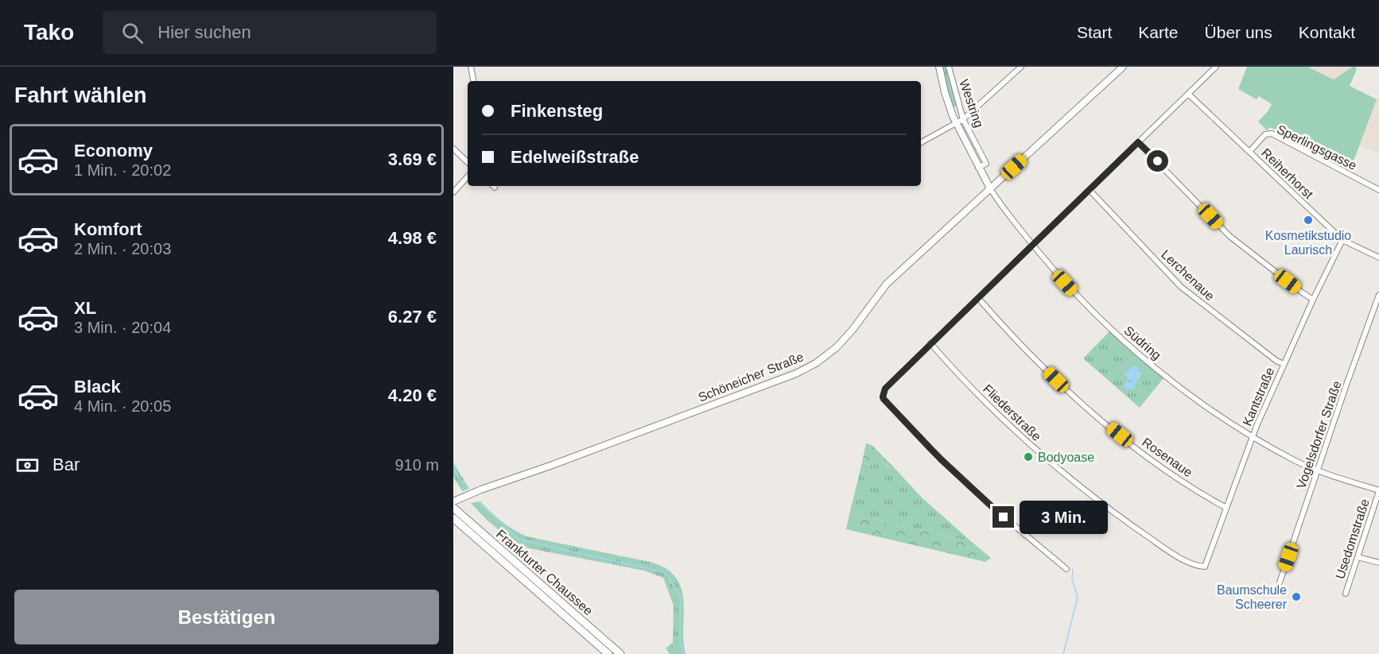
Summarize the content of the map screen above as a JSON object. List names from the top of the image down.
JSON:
{
  "streets": {
    "main road": ["Schöneicher Straße", "Frankfurter Chaussee"],
    "street": [
      "Westring",
      "Sperlingsgasse",
      "Reiherhorst",
      "Lerchenaue",
      "Südring",
      "Kantstraße",
      "Fliederstraße",
      "Vogelsdorfer Straße",
      "Rosenaue",
      "Usedomstraße"
    ]
  },
  "crossings": [
    ["Westring", "Südring"],
    ["Westring", "Schöneicher Straße"],
    ["Sperlingsgasse", "Reiherhorst"],
    ["Reiherhorst", "Kantstraße"],
    ["Lerchenaue", "Kantstraße"],
    ["Südring", "Schöneicher Straße"],
    ["Südring", "Kantstraße"],
    ["Südring", "Vogelsdorfer Straße"],
    ["Südring", "Usedomstraße"],
    ["Kantstraße", "Fliederstraße"],
    ["Kantstraße", "Rosenaue"]
  ],
  "places": ["Kosmetikstudio Laurisch", "Bodyoase", "Baumschule Scheerer"],
  "page": {
    "header": "Tako",
    "search": "Hier suchen",
    "nav": [
      "Start",
      "Karte",
      "Über uns",
      "Kontakt"
    ],
    "heading": "Fahrt wählen",
    "banner": ["Finkensteg", "Edelweißstraße"],
    "list": [
      {
        "name": "Economy",
        "note": "1 Min. · 20:02",
        "value": "3.69 €"
      },
      {
        "name": "Komfort",
        "note": "2 Min. · 20:03",
        "value": "4.98 €"
      },
      {
        "name": "XL",
        "note": "3 Min. · 20:04",
        "value": "6.27 €"
      },
      {
        "name": "Black",
        "note": "4 Min. · 20:05",
        "value": "4.20 €"
      }
    ],
    "pay": ["Bar", "910 m"],
    "bubble": "3 Min.",
    "buttons": "Bestätigen"
  }
}
